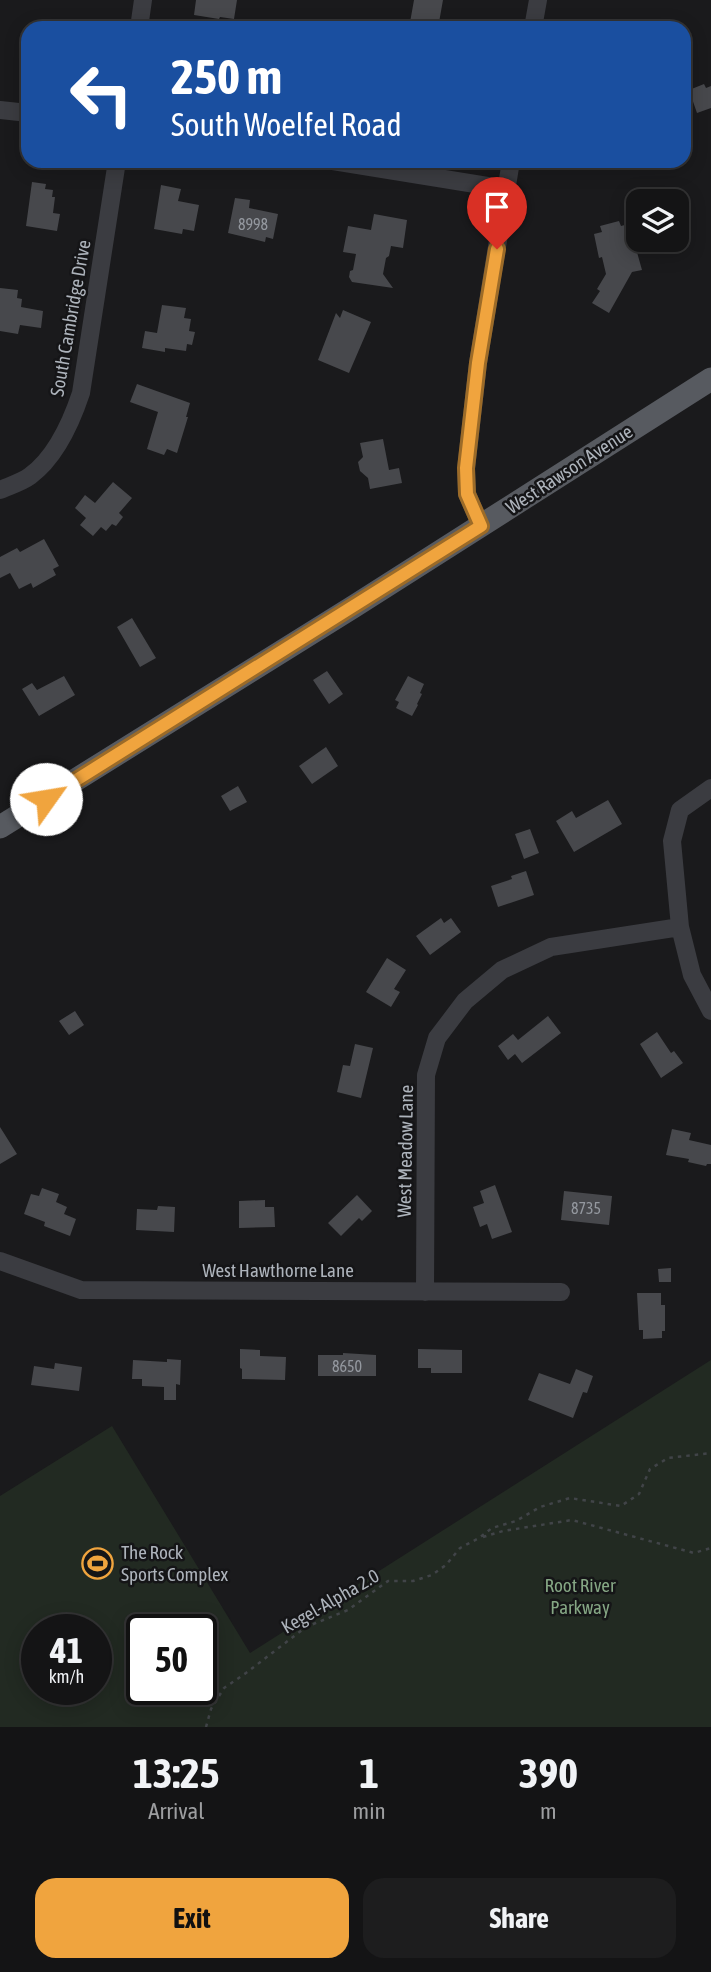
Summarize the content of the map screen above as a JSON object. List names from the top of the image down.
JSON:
{
  "streets": {
    "main road": ["West Rawson Avenue"],
    "street": ["South Cambridge Drive", "West Meadow Lane", "West Hawthorne Lane"],
    "path": ["Kegel-Alpha 2.0"]
  },
  "crossings": [
    ["West Meadow Lane", "West Hawthorne Lane"]
  ],
  "parks": ["Root River Parkway"],
  "places": {
    "sports": ["The Rock Sports Complex"]
  },
  "house_numbers": ["8998", "8735", "8650"],
  "page": {
    "turn": ["250 m", "South Woelfel Road"],
    "speed": "41 km/h",
    "limit": "50",
    "eta": [
      "13:25",
      "Arrival",
      "1",
      "min",
      "390",
      "m"
    ],
    "buttons": ["Exit", "Share"]
  }
}
